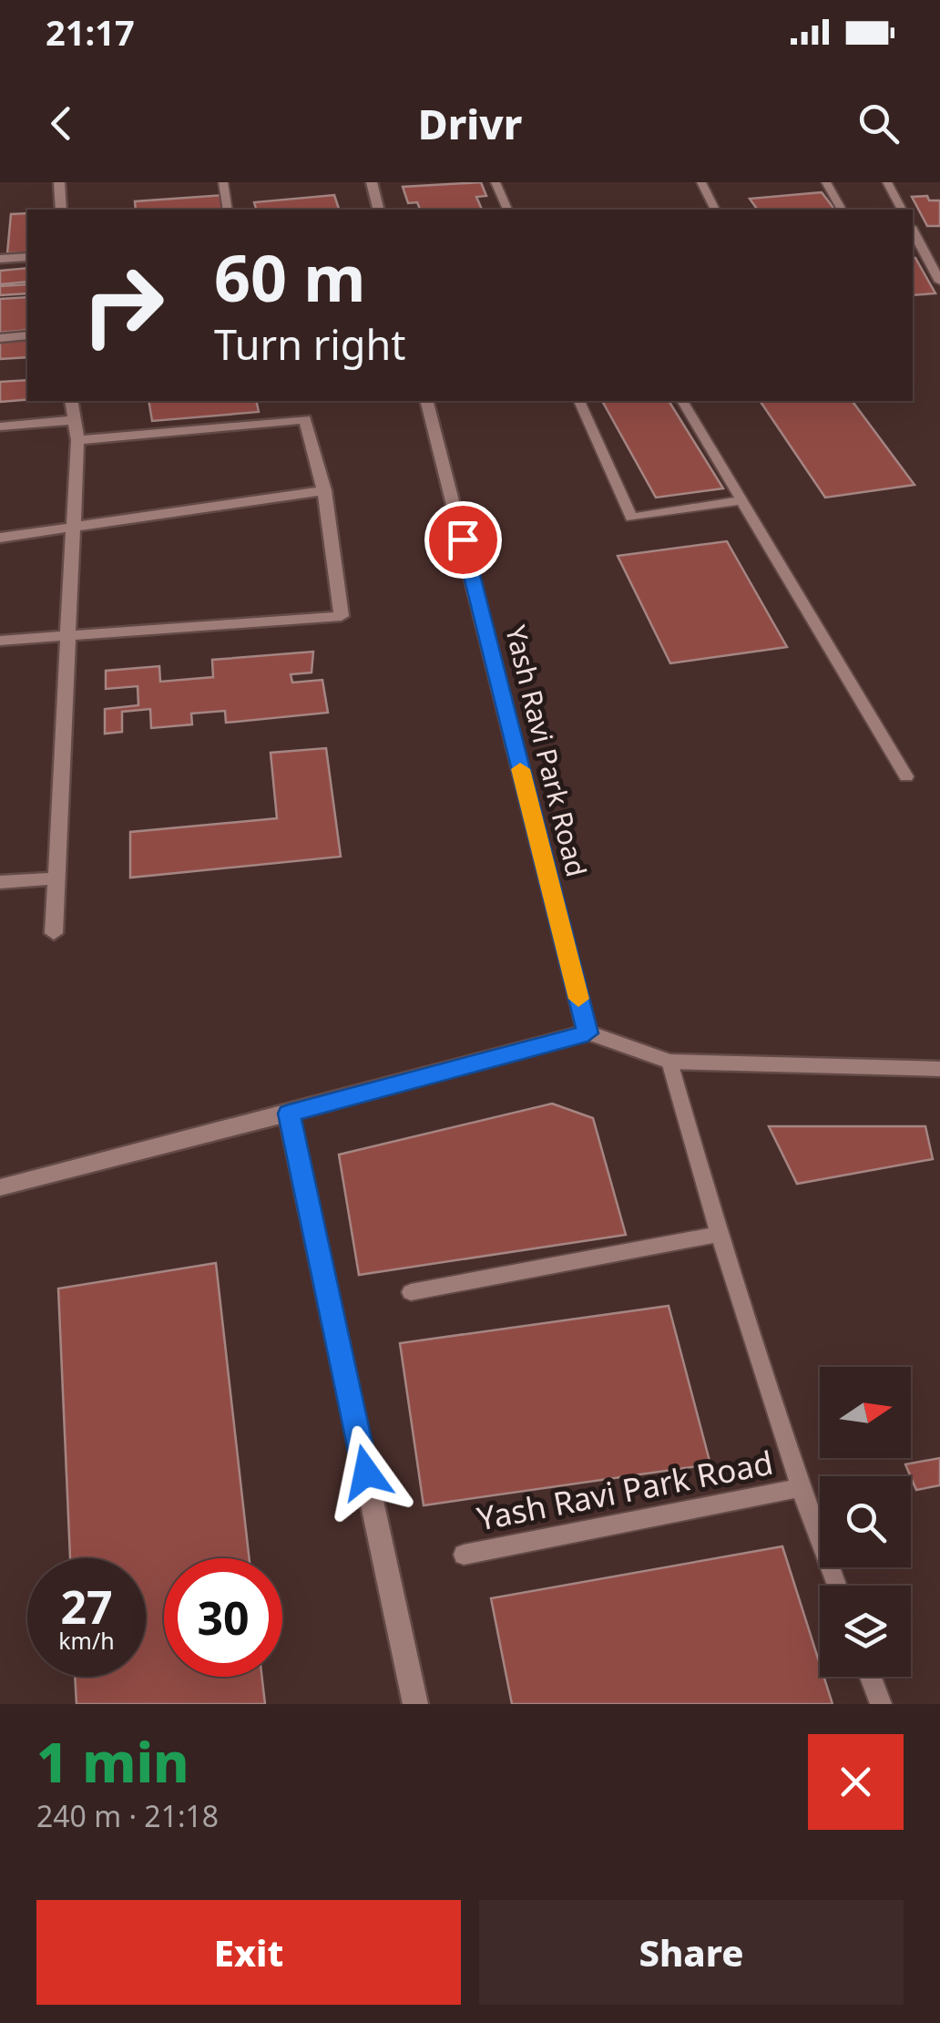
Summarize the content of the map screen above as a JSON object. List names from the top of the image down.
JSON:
{
  "streets": {
    "street": ["Yash Ravi Park Road"]
  },
  "north": "right",
  "page": {
    "status": "21:17",
    "header": "Drivr",
    "turn": ["60 m", "Turn right"],
    "speed": "27 km/h",
    "limit": "30",
    "heading": ["1 min", "240 m · 21:18"],
    "buttons": ["Exit", "Share"]
  }
}
